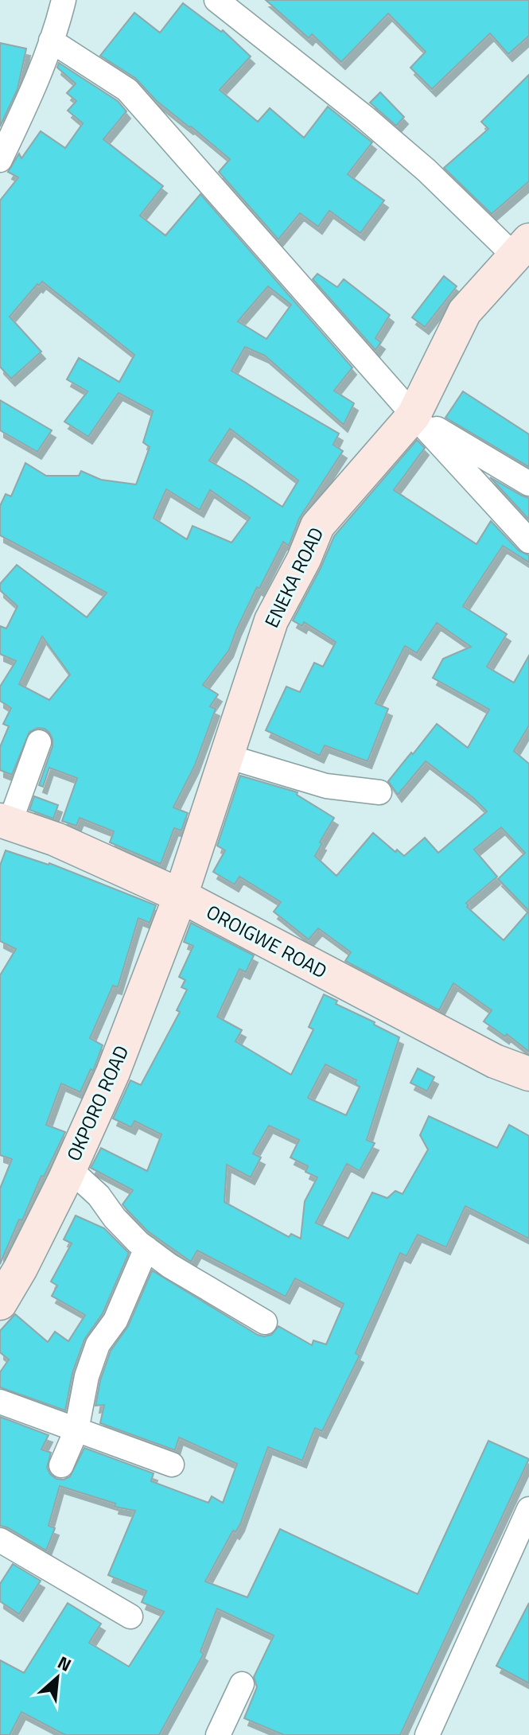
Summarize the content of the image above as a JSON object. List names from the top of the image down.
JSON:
{
  "streets": {
    "main road": ["ENEKA ROAD", "OROIGWE ROAD", "OKPORO ROAD"]
  },
  "crossings": [
    ["ENEKA ROAD", "OROIGWE ROAD"],
    ["ENEKA ROAD", "OKPORO ROAD"],
    ["OROIGWE ROAD", "OKPORO ROAD"]
  ],
  "north": "top right"
}
